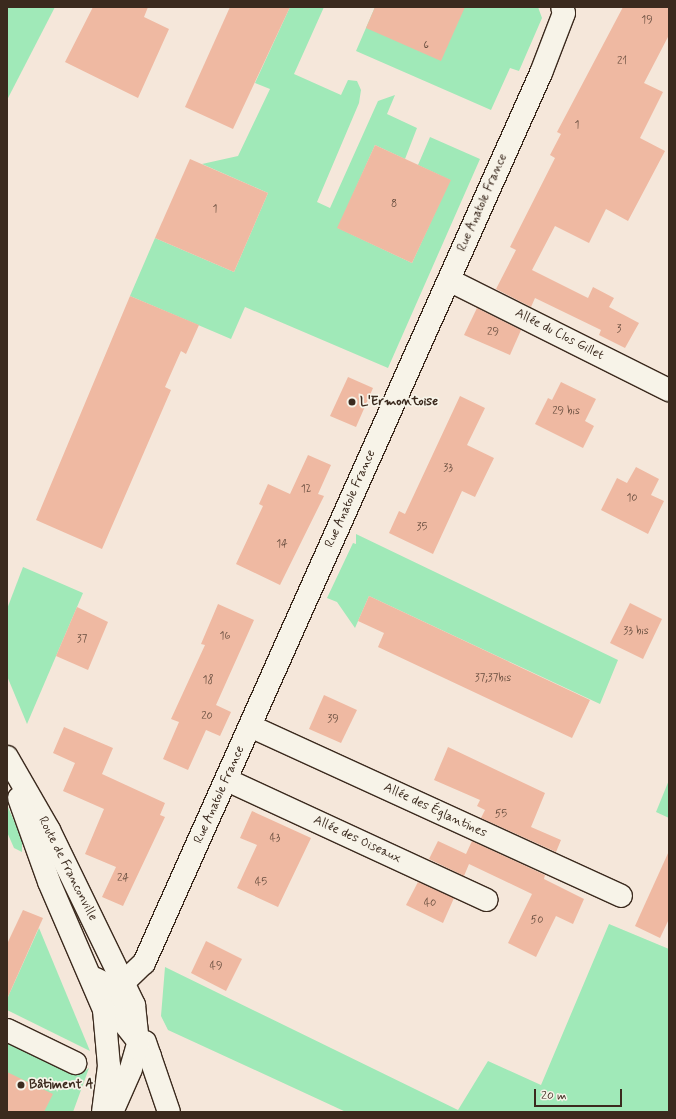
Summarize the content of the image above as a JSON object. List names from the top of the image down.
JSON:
{
  "streets": {
    "street": [
      "Rue Anatole France",
      "Allée du Clos Gillet",
      "Allée des Églantines",
      "Allée des Oiseaux",
      "Route de Franconville"
    ]
  },
  "crossings": [
    ["Rue Anatole France", "Allée du Clos Gillet"],
    ["Rue Anatole France", "Allée des Églantines"],
    ["Rue Anatole France", "Allée des Oiseaux"],
    ["Rue Anatole France", "Route de Franconville"]
  ],
  "places": ["L'Ermontoise", "Bâtiment A"],
  "house_numbers": [
    "19",
    "6",
    "21",
    "1",
    "8",
    "1",
    "3",
    "29",
    "29 bis",
    "33",
    "12",
    "10",
    "35",
    "14",
    "33 bis",
    "16",
    "37",
    "37;37bis",
    "18",
    "20",
    "39",
    "55",
    "43",
    "24",
    "45",
    "40",
    "50",
    "49"
  ],
  "scale_bar": "20 m"
}
